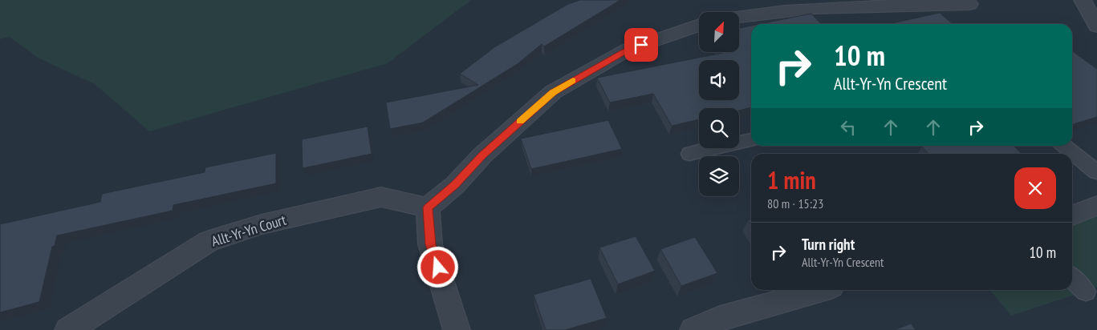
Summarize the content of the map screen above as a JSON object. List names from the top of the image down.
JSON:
{
  "streets": {
    "street": ["Allt-Yr-Yn Court"]
  },
  "north": "top right",
  "page": {
    "turn": ["10 m", "Allt-Yr-Yn Crescent"],
    "heading": ["1 min", "80 m · 15:23"],
    "list": [
      {
        "name": "Turn right",
        "note": "Allt-Yr-Yn Crescent",
        "value": "10 m"
      }
    ]
  }
}
